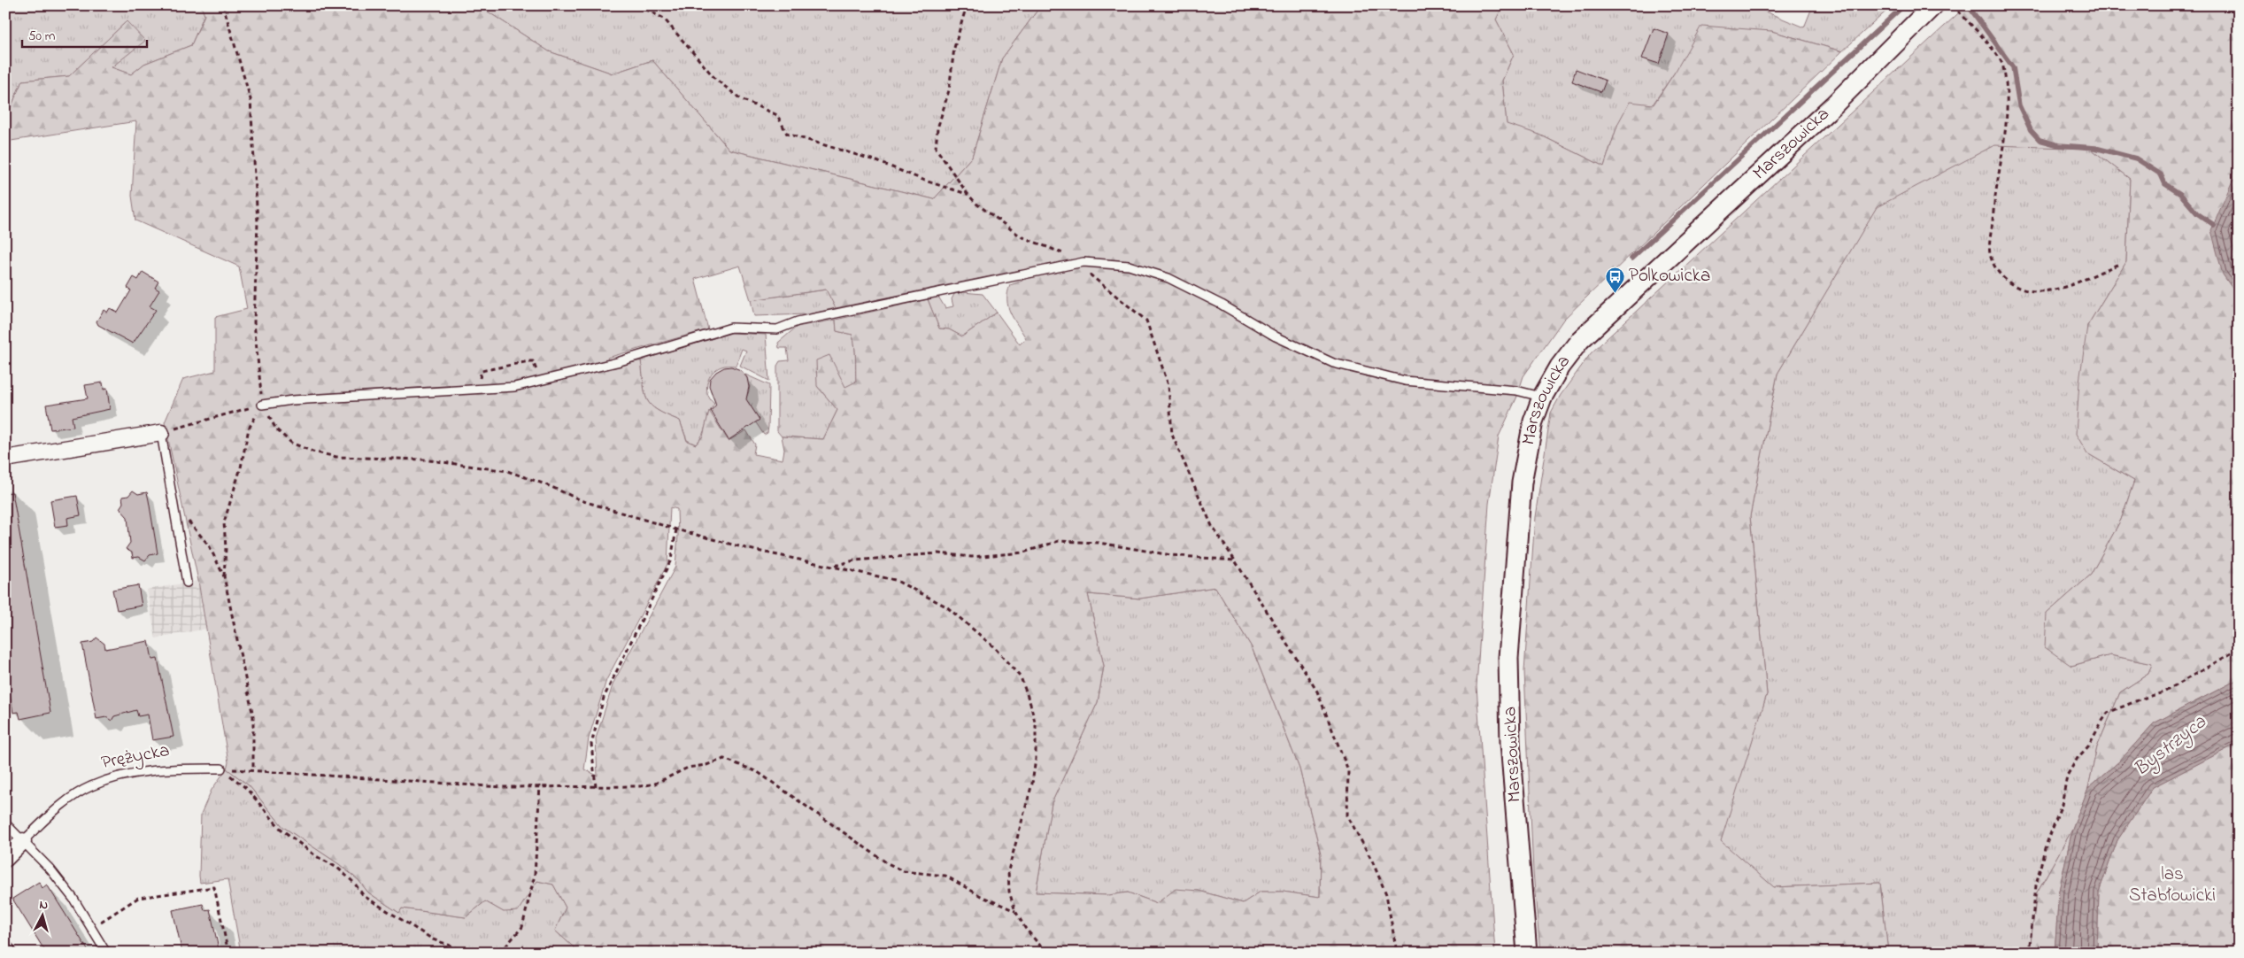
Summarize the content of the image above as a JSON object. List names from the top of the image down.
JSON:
{
  "streets": {
    "street": ["Marszowicka", "Prężycka"]
  },
  "water": ["Bystrzyca"],
  "parks": ["las Stabłowicki"],
  "places": {
    "bus stop": ["Polkowicka"]
  },
  "scale_bar": "50 m",
  "north": "top"
}
